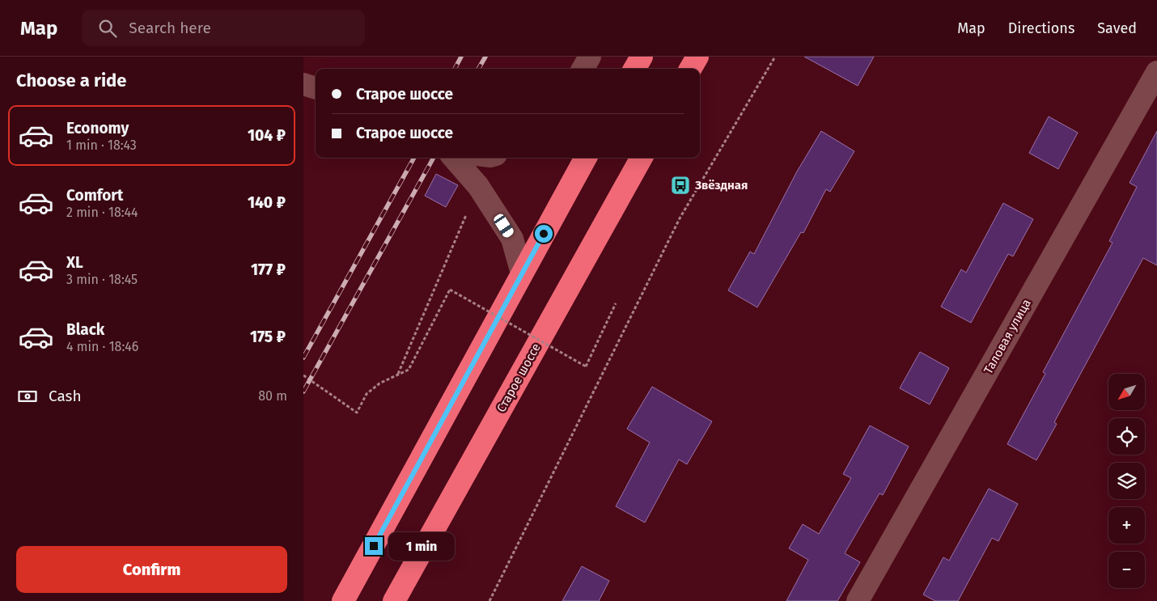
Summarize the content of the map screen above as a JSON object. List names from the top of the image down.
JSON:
{
  "streets": {
    "highway": ["Старое шоссе"],
    "street": ["Таловая улица"]
  },
  "places": {
    "bus stop": ["Звёздная"]
  },
  "north": "bottom left",
  "page": {
    "header": "Map",
    "search": "Search here",
    "nav": ["Map", "Directions", "Saved"],
    "heading": "Choose a ride",
    "banner": ["Старое шоссе", "Старое шоссе"],
    "list": [
      {
        "name": "Economy",
        "note": "1 min · 18:43",
        "value": "104 ₽"
      },
      {
        "name": "Comfort",
        "note": "2 min · 18:44",
        "value": "140 ₽"
      },
      {
        "name": "XL",
        "note": "3 min · 18:45",
        "value": "177 ₽"
      },
      {
        "name": "Black",
        "note": "4 min · 18:46",
        "value": "175 ₽"
      }
    ],
    "pay": ["Cash", "80 m"],
    "map_buttons": ["+", "−"],
    "bubble": "1 min",
    "buttons": "Confirm"
  }
}
